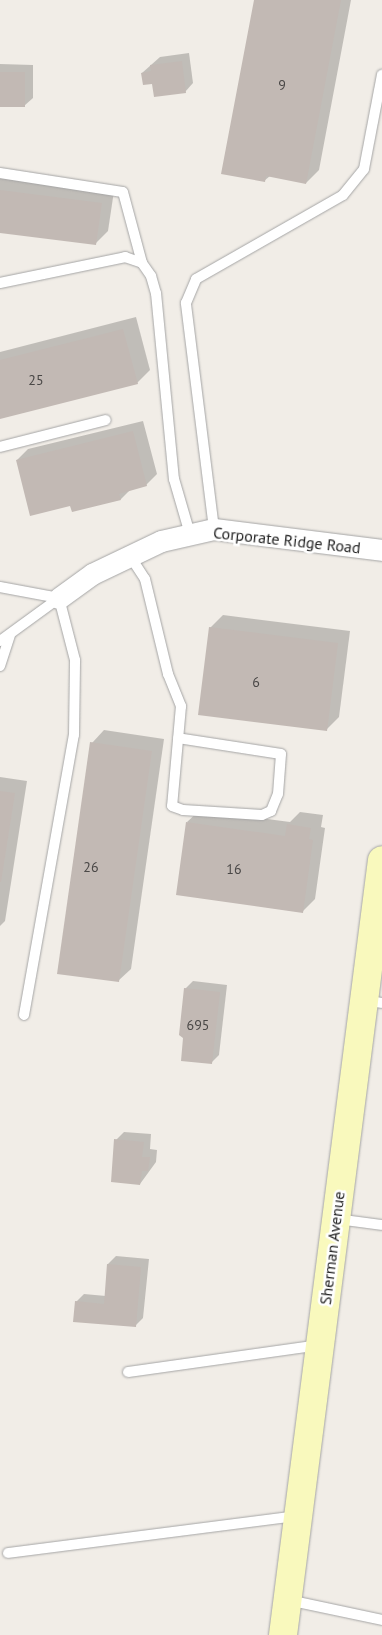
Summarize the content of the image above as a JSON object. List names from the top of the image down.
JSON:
{
  "streets": {
    "main road": ["Sherman Avenue"],
    "street": ["Corporate Ridge Road"]
  },
  "house_numbers": [
    "9",
    "25",
    "6",
    "26",
    "16",
    "695"
  ]
}
